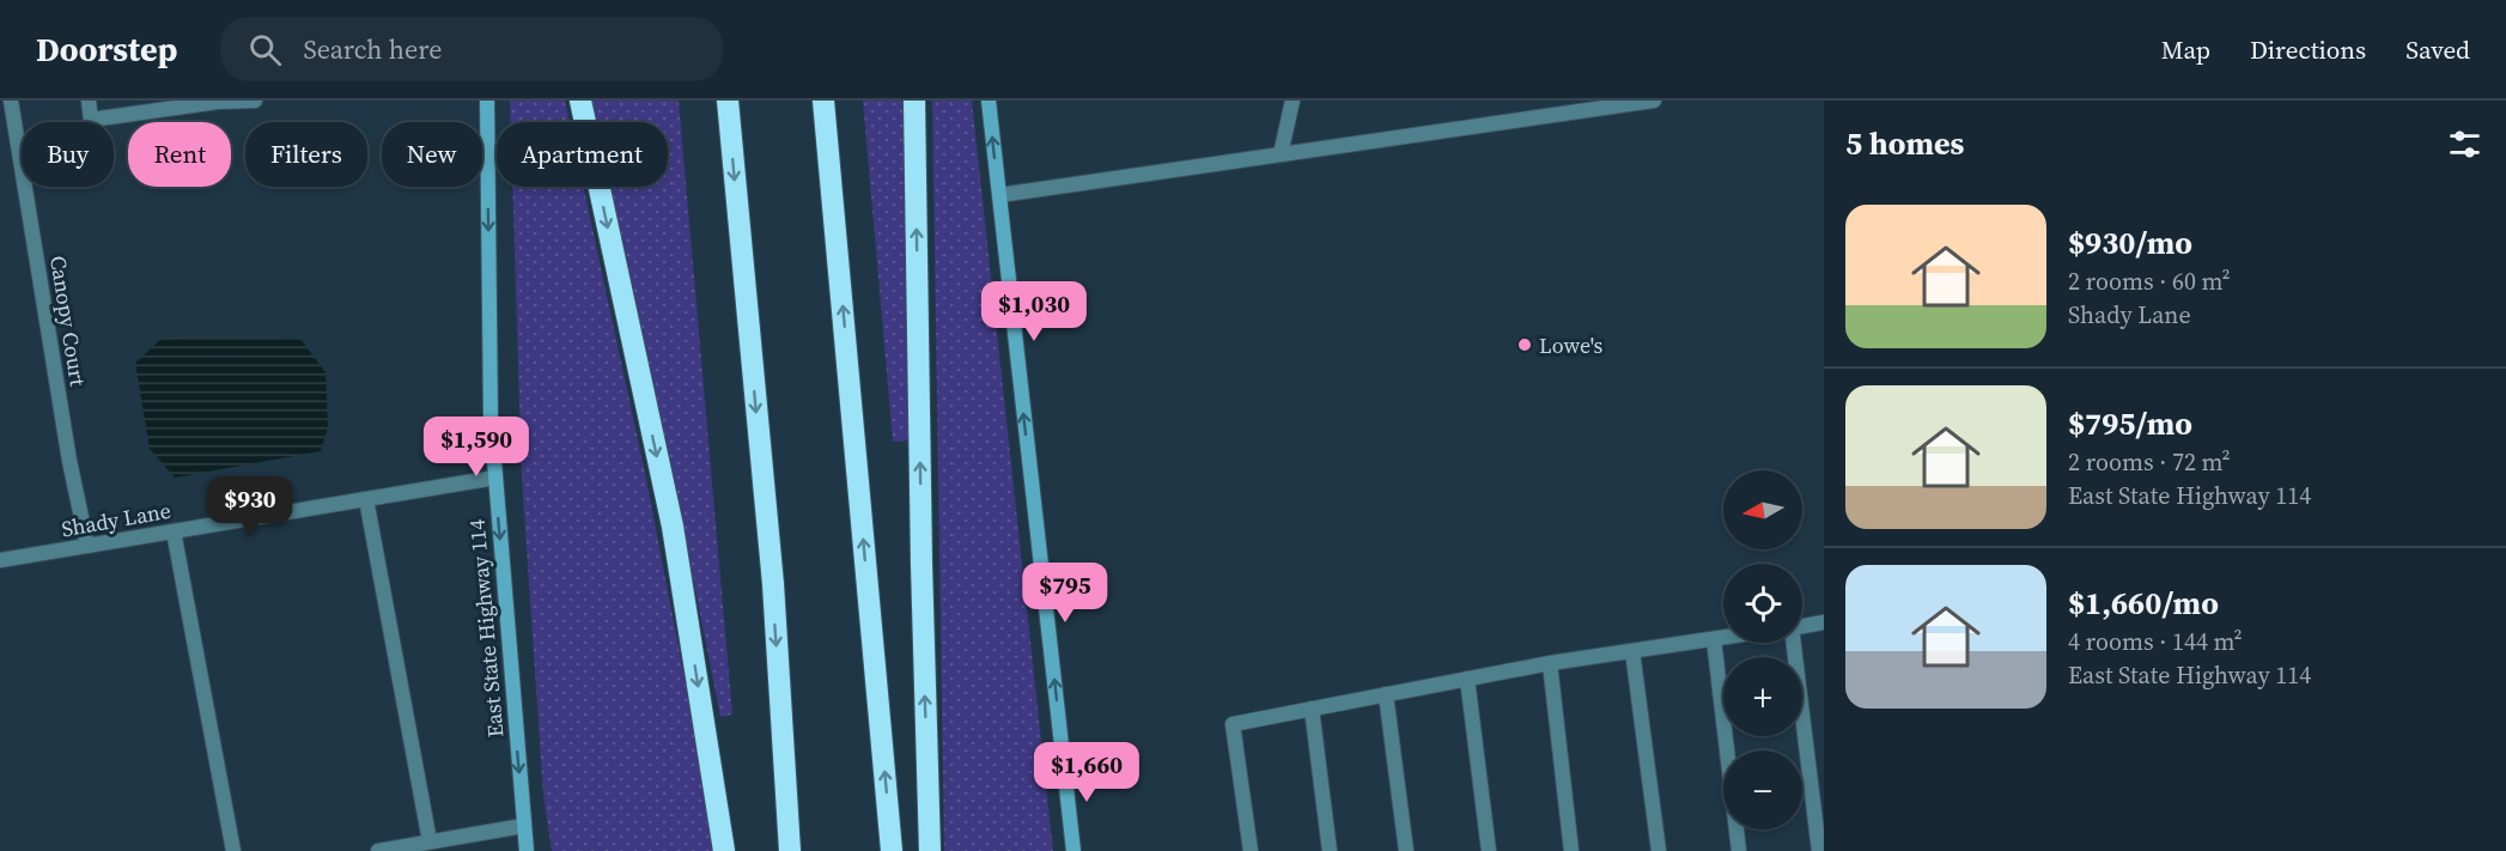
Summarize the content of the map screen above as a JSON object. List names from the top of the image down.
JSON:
{
  "streets": {
    "main road": ["East State Highway 114"],
    "street": ["Canopy Court", "Shady Lane"]
  },
  "crossings": [
    ["Canopy Court", "Shady Lane"],
    ["Shady Lane", "East State Highway 114"]
  ],
  "one_way": ["East State Highway 114"],
  "places": ["Lowe's"],
  "north": "left",
  "page": {
    "header": "Doorstep",
    "search": "Search here",
    "nav": ["Map", "Directions", "Saved"],
    "heading": "5 homes",
    "chip": [
      "Buy",
      "Rent",
      "Filters",
      "New",
      "Apartment"
    ],
    "list": [
      {
        "name": "$930/mo",
        "note": "2 rooms · 60 m² · Shady Lane"
      },
      {
        "name": "$795/mo",
        "note": "2 rooms · 72 m² · East State Highway 114"
      },
      {
        "name": "$1,660/mo",
        "note": "4 rooms · 144 m² · East State Highway 114"
      }
    ],
    "price": [
      "$1,030",
      "$1,590",
      "$930",
      "$795",
      "$1,660"
    ],
    "map_buttons": ["+", "−"]
  }
}
